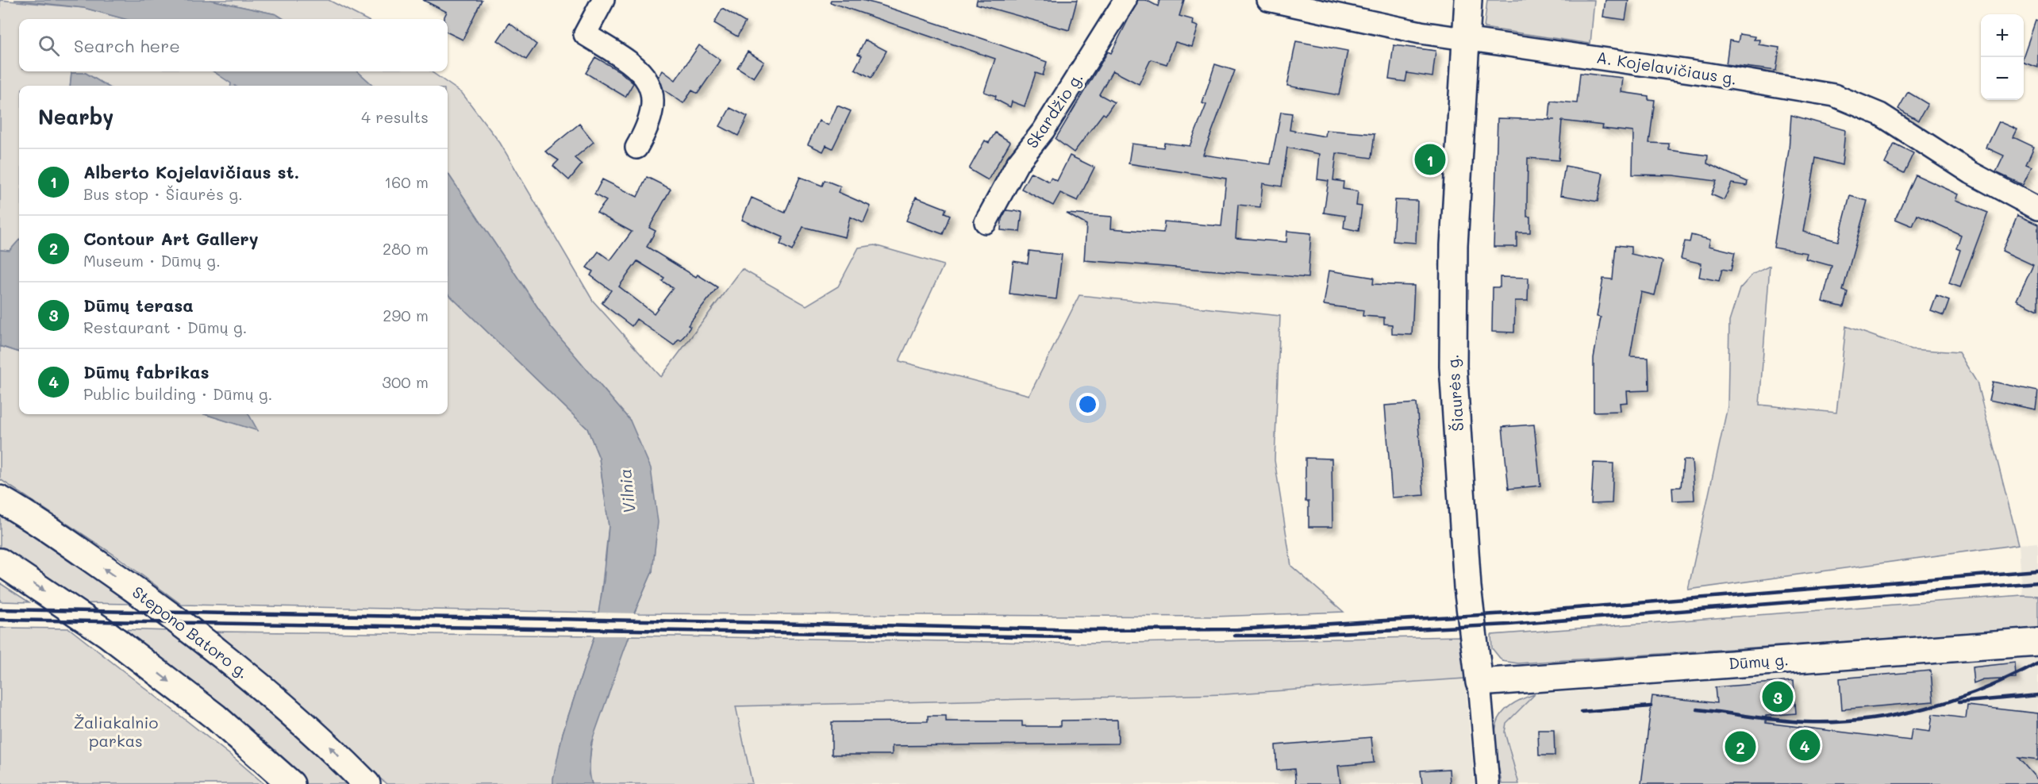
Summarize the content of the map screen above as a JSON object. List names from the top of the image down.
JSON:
{
  "streets": {
    "main road": ["Šiaurės g.", "Stepono Batoro g.", "Dūmų g."],
    "street": ["A. Kojelavičiaus g.", "Skardžio g."]
  },
  "crossings": [
    ["A. Kojelavičiaus g.", "Šiaurės g."],
    ["Šiaurės g.", "Dūmų g."]
  ],
  "water": ["Vilnia"],
  "parks": ["Žaliakalnio parkas"],
  "page": {
    "map_buttons": ["+", "−"],
    "search": "Search here",
    "heading": ["Nearby", "4 results"],
    "pins": [
      "1",
      "3",
      "4",
      "2"
    ],
    "list": [
      {
        "mark": "1",
        "name": "Alberto Kojelavičiaus st.",
        "note": "Bus stop · Šiaurės g.",
        "value": "160 m"
      },
      {
        "mark": "2",
        "name": "Contour Art Gallery",
        "note": "Museum · Dūmų g.",
        "value": "280 m"
      },
      {
        "mark": "3",
        "name": "Dūmų terasa",
        "note": "Restaurant · Dūmų g.",
        "value": "290 m"
      },
      {
        "mark": "4",
        "name": "Dūmų fabrikas",
        "note": "Public building · Dūmų g.",
        "value": "300 m"
      }
    ]
  }
}
